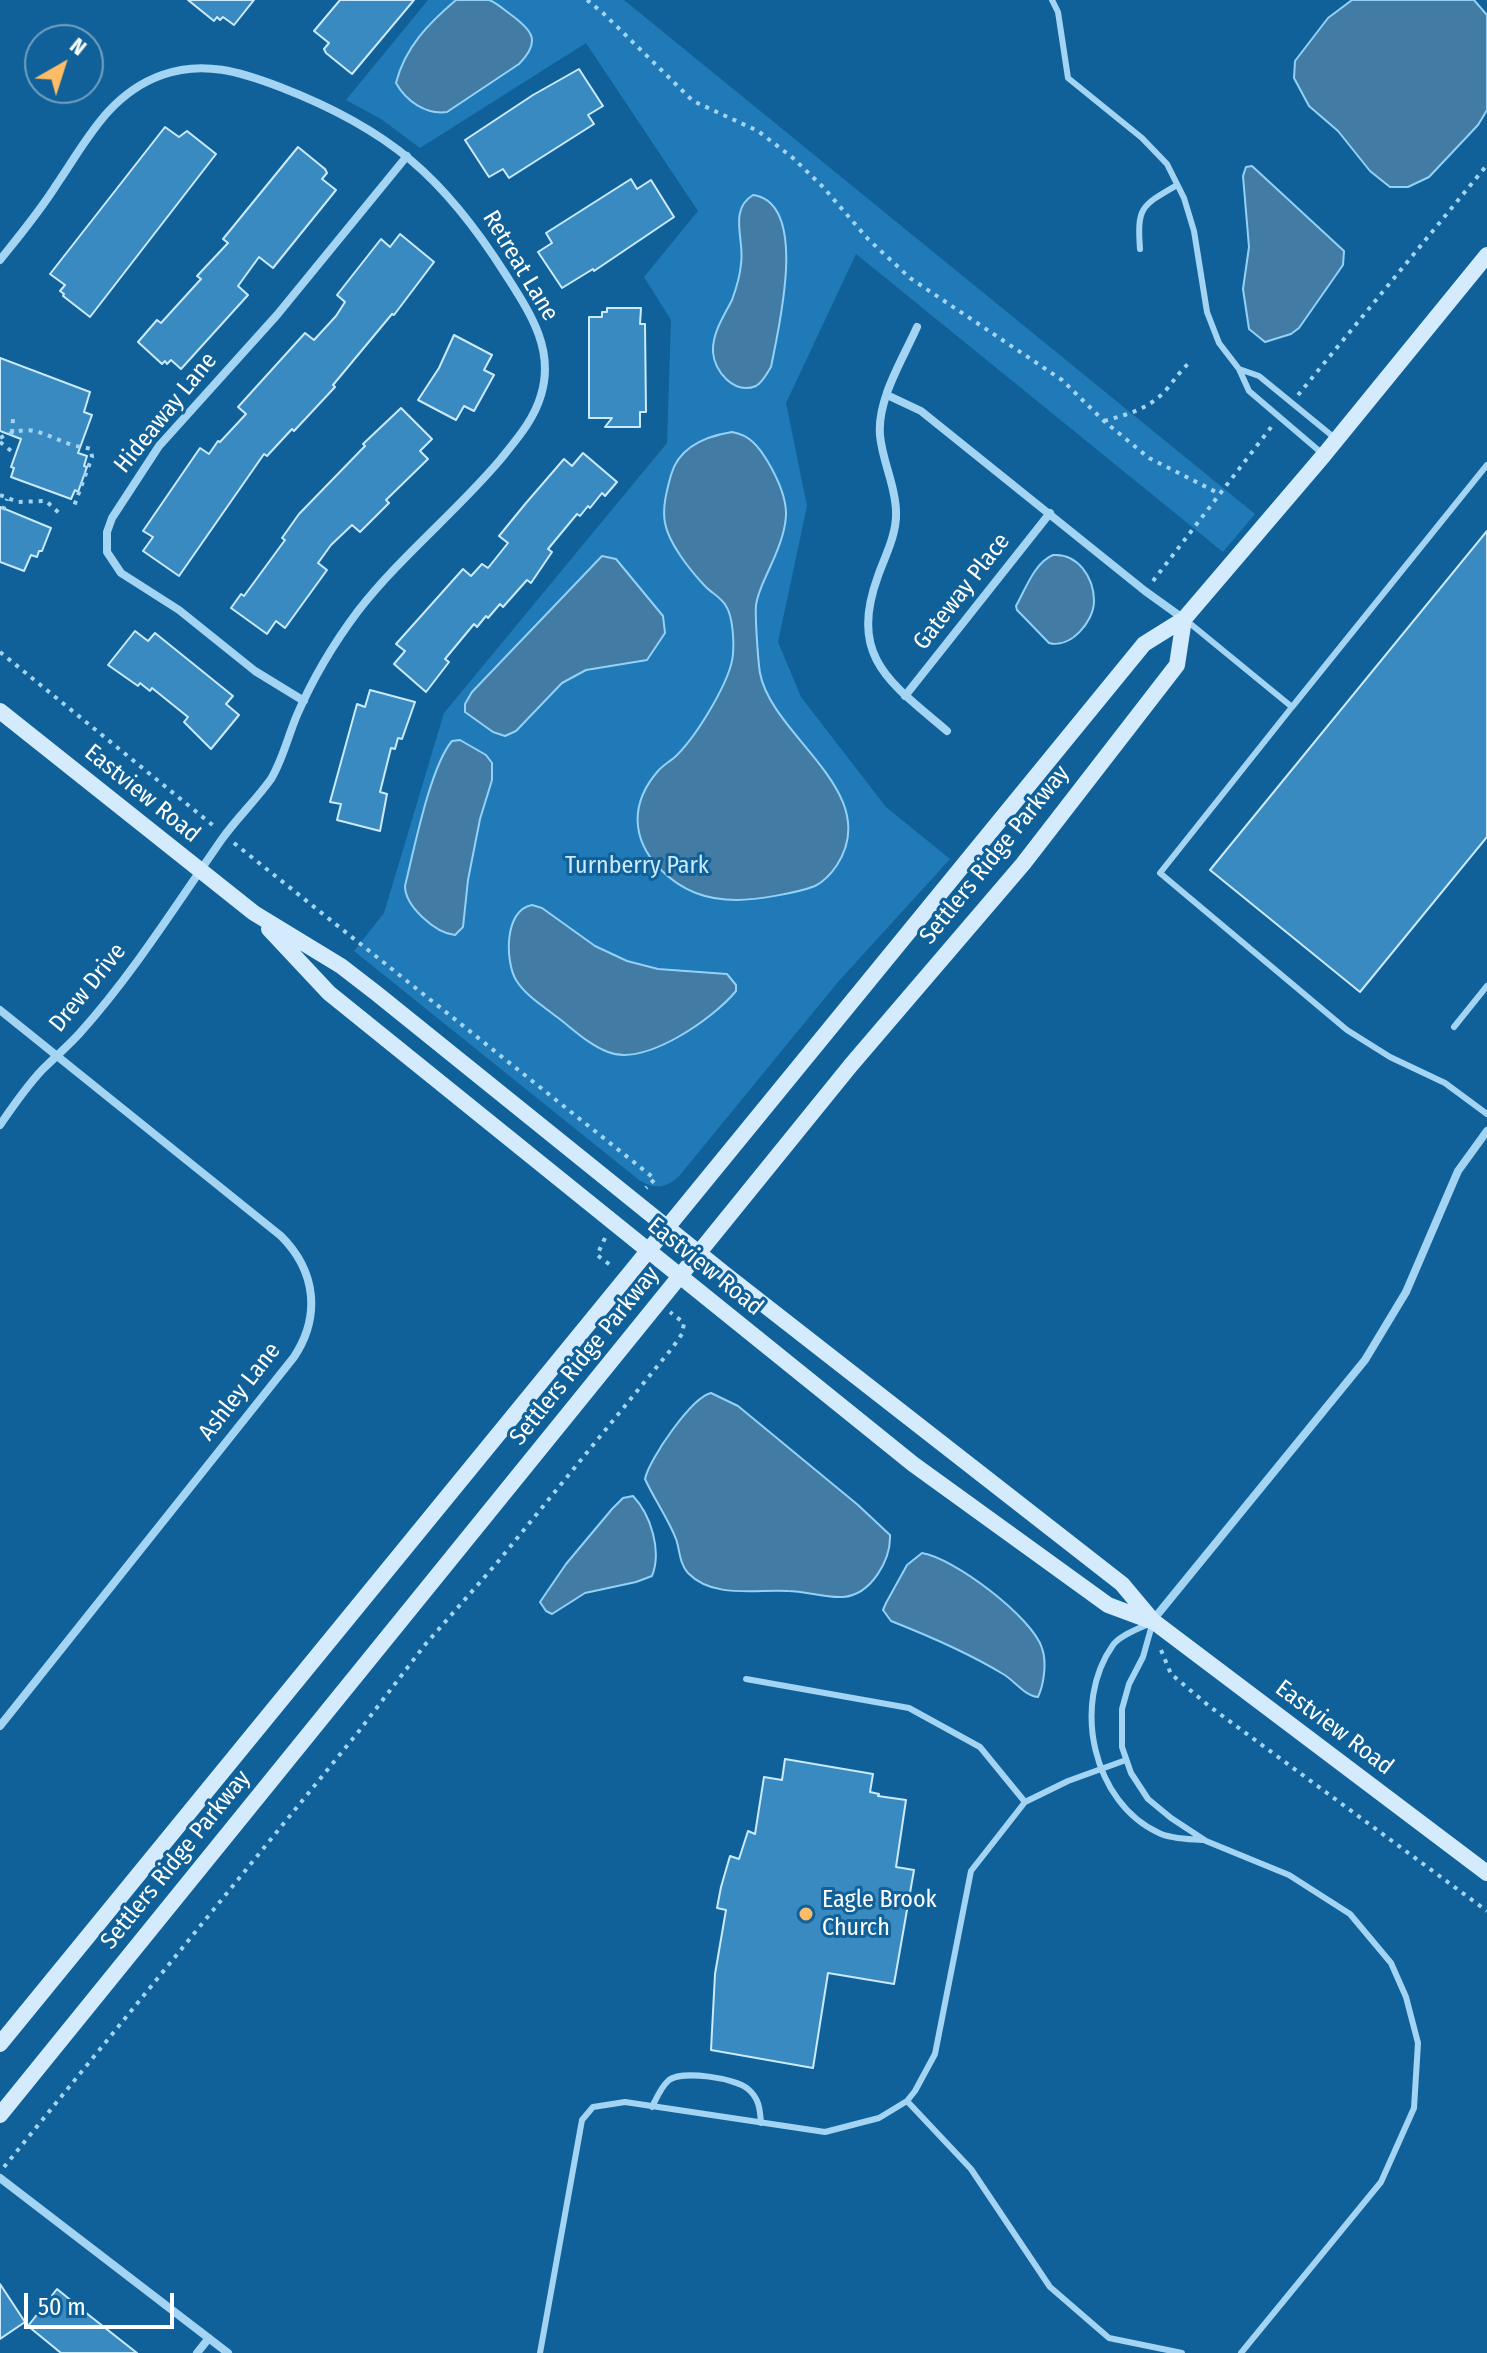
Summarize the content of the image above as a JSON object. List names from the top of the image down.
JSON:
{
  "streets": {
    "street": [
      "Retreat Lane",
      "Hideaway Lane",
      "Gateway Place",
      "Eastview Road",
      "Settlers Ridge Parkway",
      "Drew Drive",
      "Ashley Lane"
    ]
  },
  "crossings": [
    ["Retreat Lane", "Hideaway Lane"],
    ["Retreat Lane", "Eastview Road"],
    ["Retreat Lane", "Drew Drive"],
    ["Eastview Road", "Settlers Ridge Parkway"],
    ["Eastview Road", "Drew Drive"],
    ["Drew Drive", "Ashley Lane"]
  ],
  "parks": ["Turnberry Park"],
  "places": ["Eagle Brook Church"],
  "scale_bar": "50 m",
  "north": "top right"
}
